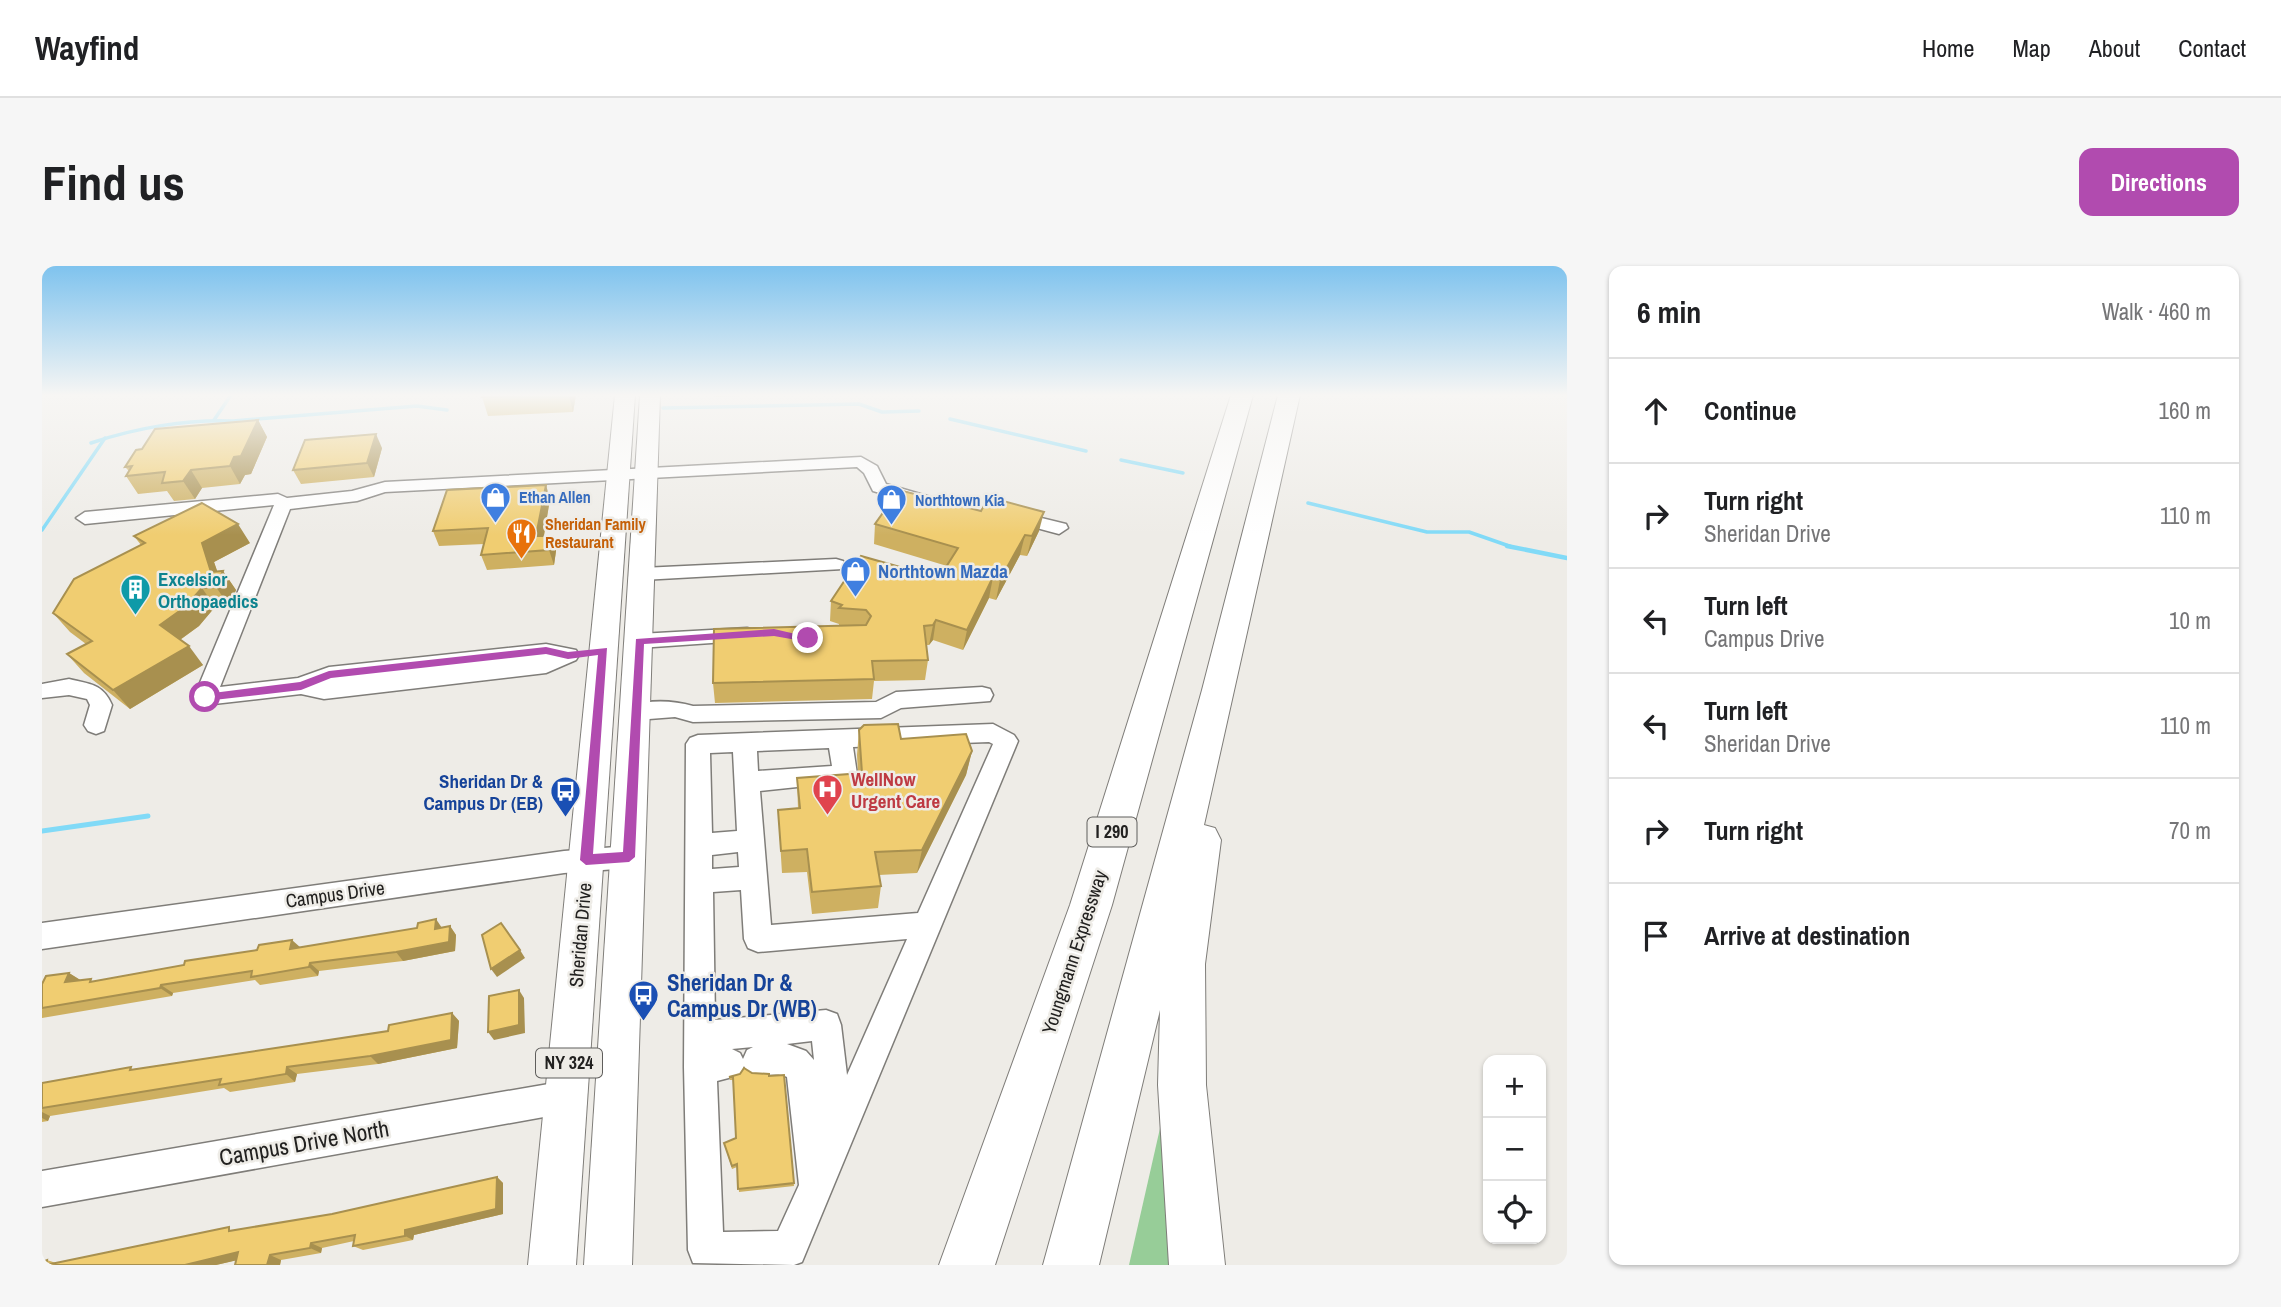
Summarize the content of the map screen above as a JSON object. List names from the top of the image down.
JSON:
{
  "streets": {
    "highway": ["I 290", "Youngmann Expressway"],
    "main road": ["Sheridan Drive", "NY 324"],
    "street": ["Campus Drive", "Campus Drive North"]
  },
  "crossings": [
    ["Campus Drive", "Sheridan Drive"],
    ["Campus Drive", "NY 324"],
    ["Sheridan Drive", "Campus Drive North"]
  ],
  "places": {
    "shop": ["Ethan Allen", "Northtown Kia", "Northtown Mazda"],
    "restaurant": ["Sheridan Family Restaurant"],
    "building": ["Excelsior Orthopaedics"],
    "hospital": ["WellNow Urgent Care"],
    "bus stop": ["Sheridan Dr & Campus Dr (EB)", "Sheridan Dr & Campus Dr (WB)"]
  },
  "page": {
    "header": "Wayfind",
    "nav": [
      "Home",
      "Map",
      "About",
      "Contact"
    ],
    "buttons": "Directions",
    "title": "Find us",
    "heading": ["6 min", "Walk · 460 m"],
    "list": [
      ["Continue", "160 m"],
      ["Turn right", "Sheridan Drive", "110 m"],
      ["Turn left", "Campus Drive", "10 m"],
      ["Turn left", "Sheridan Drive", "110 m"],
      ["Turn right", "70 m"],
      "Arrive at destination"
    ],
    "map_buttons": ["+", "−"]
  }
}
